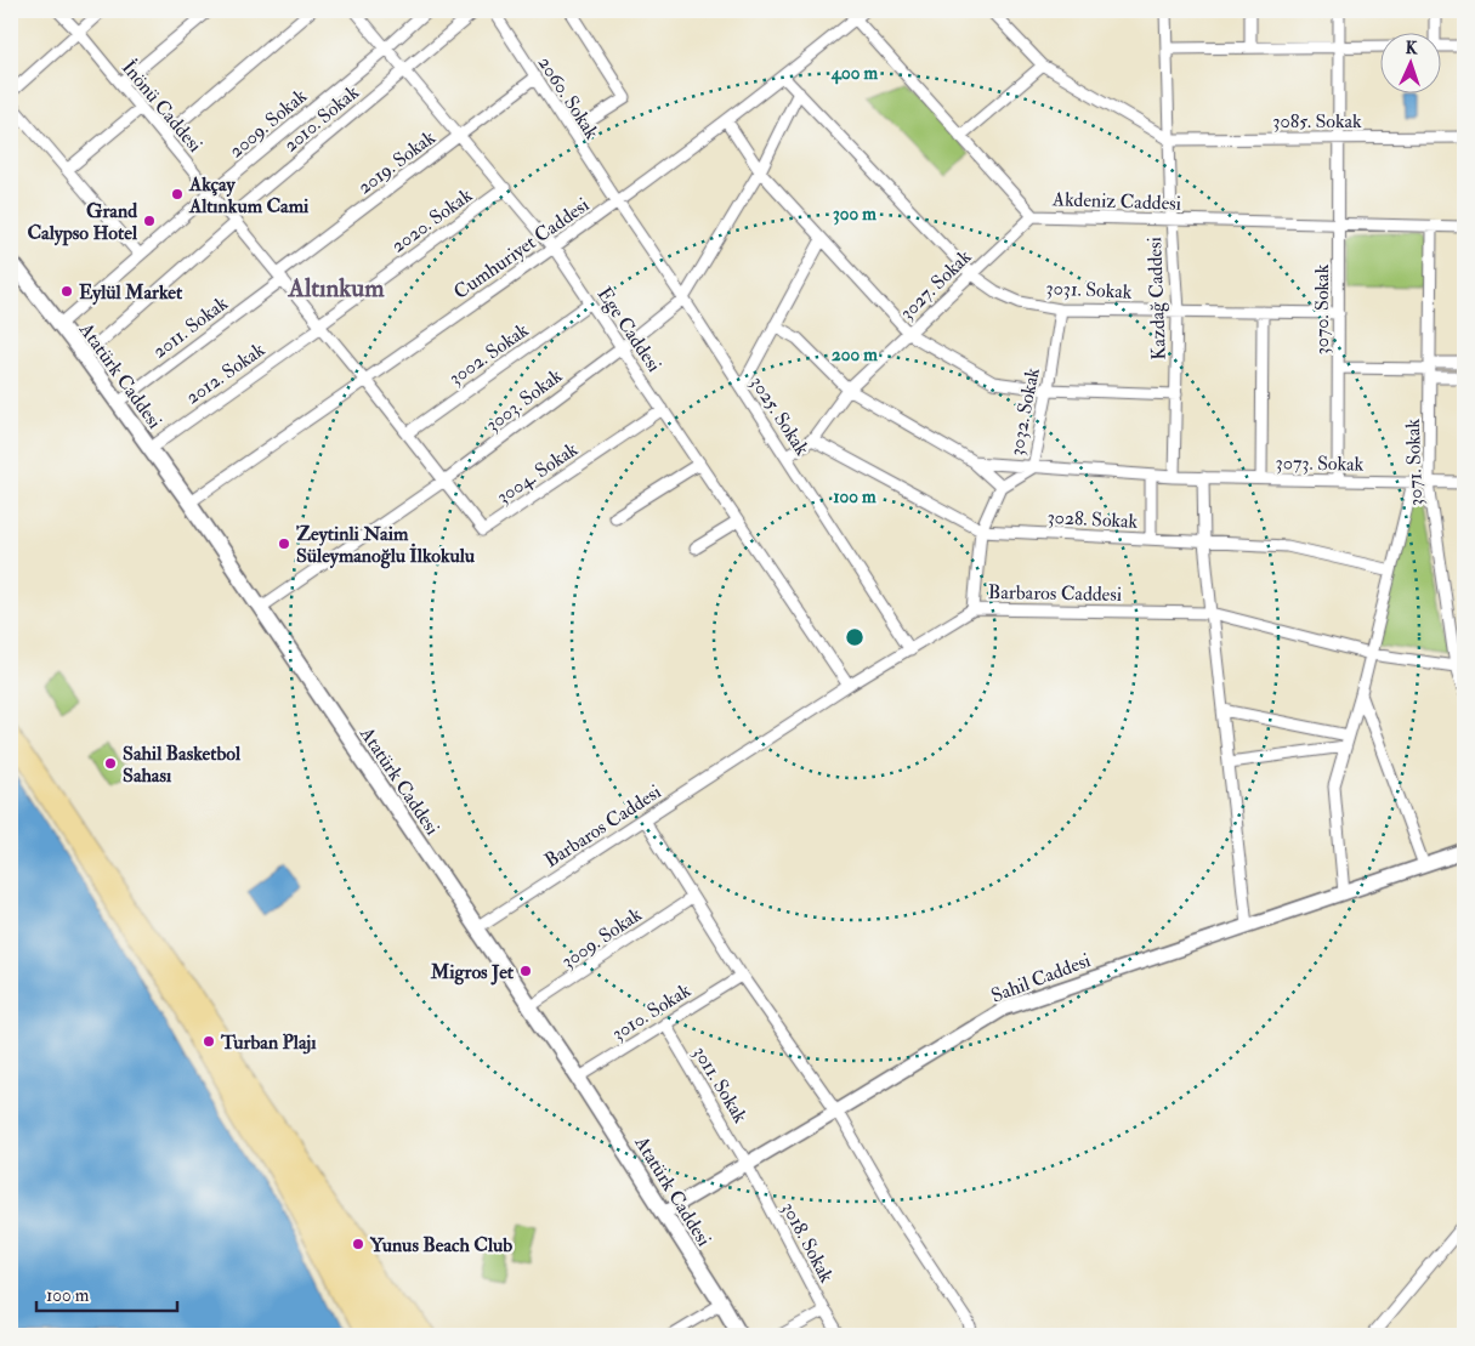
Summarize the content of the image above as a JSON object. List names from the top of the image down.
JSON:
{
  "streets": {
    "main road": ["Atatürk Caddesi"],
    "street": [
      "2060. Sokak",
      "İnönü Caddesi",
      "2010. Sokak",
      "3085. Sokak",
      "2009. Sokak",
      "2019. Sokak",
      "Akdeniz Caddesi",
      "2020. Sokak",
      "Cumhuriyet Caddesi",
      "3027. Sokak",
      "3031. Sokak",
      "Kazdağ Caddesi",
      "3070. Sokak",
      "2011. Sokak",
      "Ege Caddesi",
      "3002. Sokak",
      "2012. Sokak",
      "3003. Sokak",
      "3032. Sokak",
      "3025. Sokak",
      "3073. Sokak",
      "3071. Sokak",
      "3004. Sokak",
      "3028. Sokak",
      "Barbaros Caddesi",
      "3009. Sokak",
      "Sahil Caddesi",
      "3010. Sokak",
      "3011. Sokak",
      "3018. Sokak"
    ]
  },
  "crossings": [
    ["2060. Sokak", "2019. Sokak"],
    ["2060. Sokak", "Cumhuriyet Caddesi"],
    ["2060. Sokak", "3025. Sokak"],
    ["İnönü Caddesi", "2010. Sokak"],
    ["İnönü Caddesi", "2009. Sokak"],
    ["İnönü Caddesi", "2019. Sokak"],
    ["İnönü Caddesi", "2020. Sokak"],
    ["İnönü Caddesi", "Cumhuriyet Caddesi"],
    ["İnönü Caddesi", "2011. Sokak"],
    ["İnönü Caddesi", "3002. Sokak"],
    ["İnönü Caddesi", "2012. Sokak"],
    ["İnönü Caddesi", "3003. Sokak"],
    ["İnönü Caddesi", "3004. Sokak"],
    ["2010. Sokak", "Ege Caddesi"],
    ["2010. Sokak", "Atatürk Caddesi"],
    ["3085. Sokak", "Kazdağ Caddesi"],
    ["3085. Sokak", "3070. Sokak"],
    ["2009. Sokak", "Ege Caddesi"],
    ["2009. Sokak", "Atatürk Caddesi"],
    ["2019. Sokak", "2011. Sokak"],
    ["2019. Sokak", "Ege Caddesi"],
    ["Akdeniz Caddesi", "Cumhuriyet Caddesi"],
    ["Akdeniz Caddesi", "3027. Sokak"],
    ["Akdeniz Caddesi", "Kazdağ Caddesi"],
    ["Akdeniz Caddesi", "3070. Sokak"],
    ["Akdeniz Caddesi", "3071. Sokak"],
    ["2020. Sokak", "Ege Caddesi"],
    ["2020. Sokak", "2012. Sokak"],
    ["Cumhuriyet Caddesi", "3031. Sokak"],
    ["Cumhuriyet Caddesi", "Ege Caddesi"],
    ["Cumhuriyet Caddesi", "Atatürk Caddesi"],
    ["Cumhuriyet Caddesi", "3025. Sokak"],
    ["3027. Sokak", "3031. Sokak"],
    ["3027. Sokak", "3025. Sokak"],
    ["3027. Sokak", "3028. Sokak"],
    ["3031. Sokak", "Kazdağ Caddesi"],
    ["3031. Sokak", "3070. Sokak"],
    ["3031. Sokak", "3003. Sokak"],
    ["3031. Sokak", "3032. Sokak"],
    ["Kazdağ Caddesi", "3073. Sokak"],
    ["3070. Sokak", "3073. Sokak"],
    ["2011. Sokak", "Atatürk Caddesi"],
    ["Ege Caddesi", "3002. Sokak"],
    ["Ege Caddesi", "3003. Sokak"],
    ["Ege Caddesi", "3004. Sokak"],
    ["Ege Caddesi", "Barbaros Caddesi"],
    ["2012. Sokak", "Atatürk Caddesi"],
    ["Atatürk Caddesi", "3003. Sokak"],
    ["Atatürk Caddesi", "Barbaros Caddesi"],
    ["Atatürk Caddesi", "3009. Sokak"],
    ["Atatürk Caddesi", "Sahil Caddesi"],
    ["Atatürk Caddesi", "3010. Sokak"],
    ["3003. Sokak", "3025. Sokak"],
    ["3003. Sokak", "3004. Sokak"],
    ["3032. Sokak", "3073. Sokak"],
    ["3025. Sokak", "Barbaros Caddesi"],
    ["3073. Sokak", "3071. Sokak"],
    ["3071. Sokak", "Barbaros Caddesi"],
    ["Sahil Caddesi", "3011. Sokak"],
    ["Sahil Caddesi", "3018. Sokak"],
    ["3010. Sokak", "3011. Sokak"],
    ["3011. Sokak", "3018. Sokak"]
  ],
  "districts": ["Altınkum"],
  "places": [
    "Akçay Altınkum Cami",
    "Grand Calypso Hotel",
    "Eylül Market",
    "Zeytinli Naim Süleymanoğlu İlkokulu",
    "Sahil Basketbol Sahası",
    "Migros Jet",
    "Turban Plajı",
    "Yunus Beach Club"
  ],
  "scale_bar": "100 m",
  "north": "top",
  "rings": [
    "400 m",
    "300 m",
    "200 m",
    "100 m"
  ]
}
